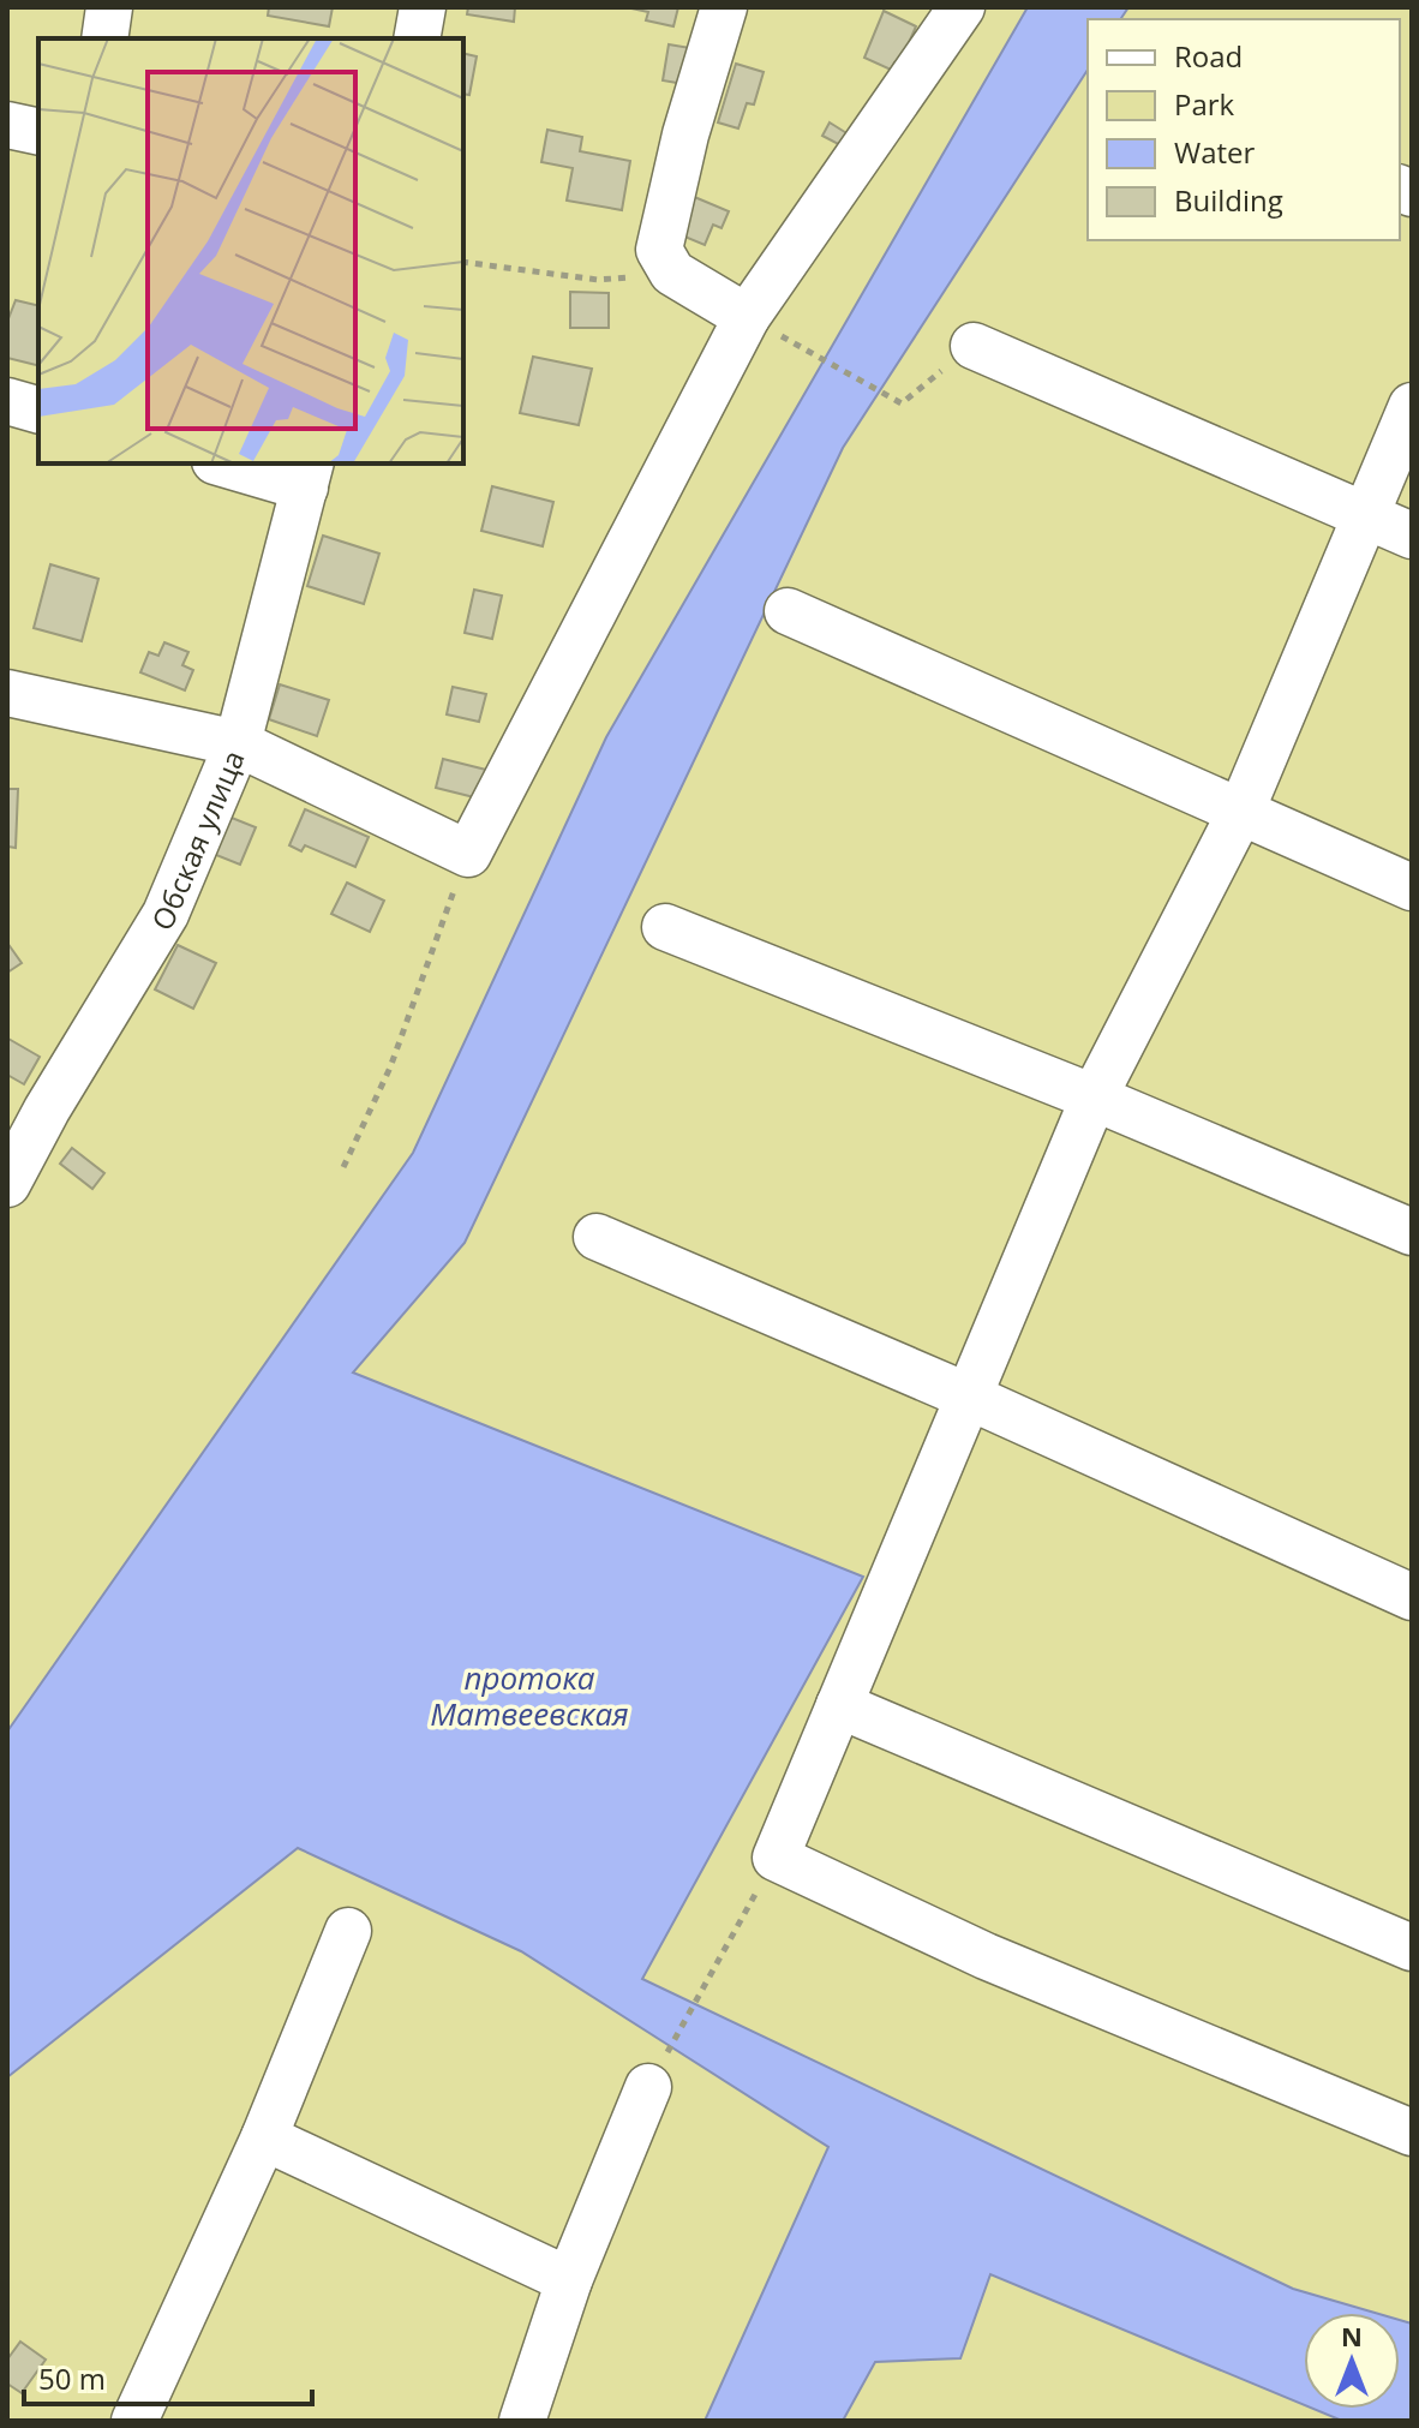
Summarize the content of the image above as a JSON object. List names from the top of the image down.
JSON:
{
  "streets": {
    "street": ["Обская улица"]
  },
  "water": ["протока Матвеевская"],
  "legend": [
    "Road",
    "Park",
    "Water",
    "Building"
  ],
  "scale_bar": "50 m",
  "north": "top"
}
